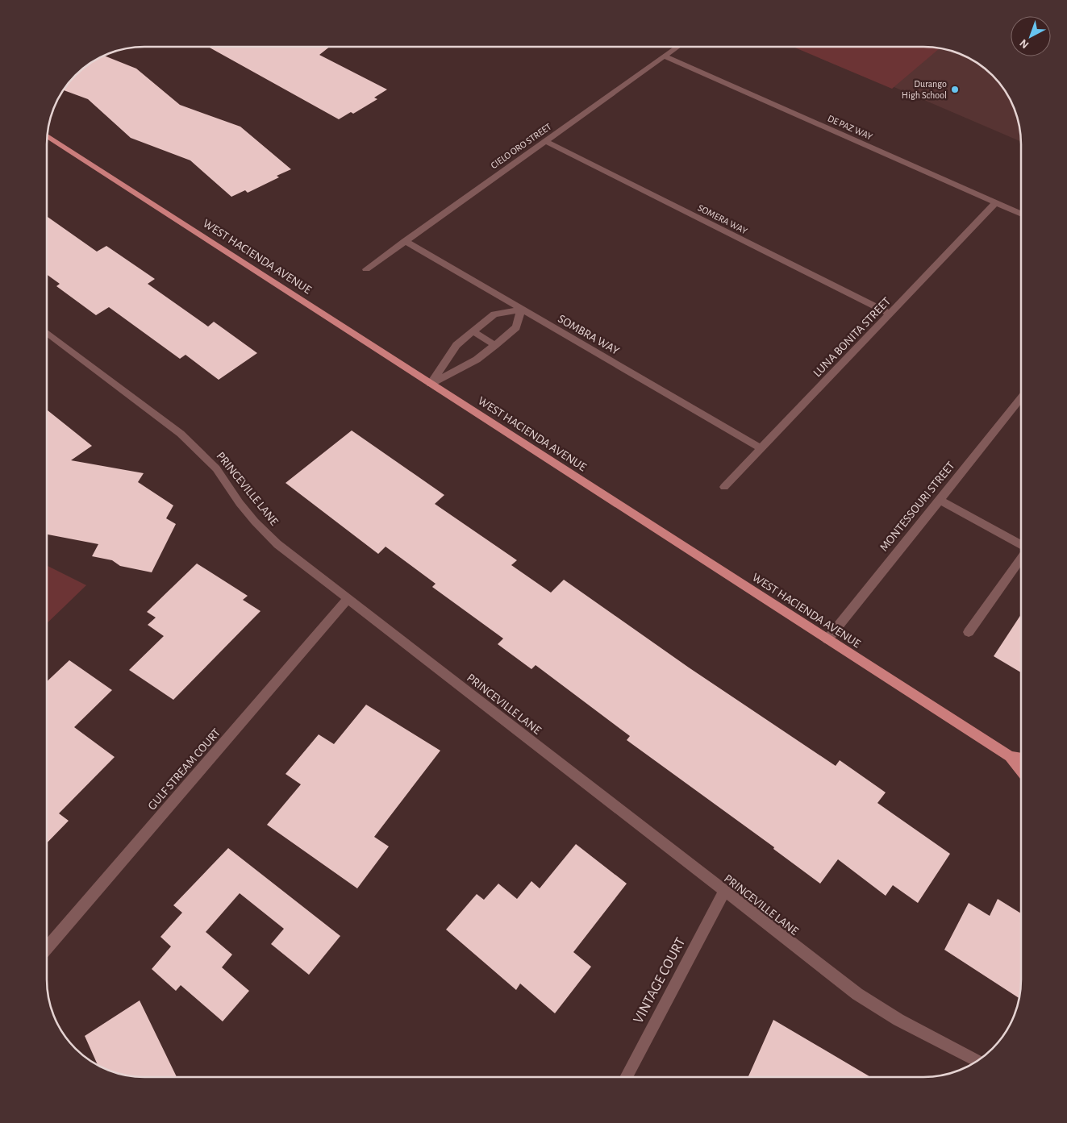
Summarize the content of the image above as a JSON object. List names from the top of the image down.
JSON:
{
  "streets": {
    "main road": ["WEST HACIENDA AVENUE"],
    "street": [
      "DE PAZ WAY",
      "CIELO ORO STREET",
      "SOMERA WAY",
      "SOMBRA WAY",
      "LUNA BONITA STREET",
      "PRINCEVILLE LANE",
      "MONTESSOURI STREET",
      "GULF STREAM COURT",
      "VINTAGE COURT"
    ]
  },
  "crossings": [
    ["DE PAZ WAY", "CIELO ORO STREET"],
    ["DE PAZ WAY", "LUNA BONITA STREET"],
    ["CIELO ORO STREET", "SOMERA WAY"],
    ["CIELO ORO STREET", "SOMBRA WAY"],
    ["SOMERA WAY", "LUNA BONITA STREET"],
    ["WEST HACIENDA AVENUE", "MONTESSOURI STREET"],
    ["SOMBRA WAY", "LUNA BONITA STREET"],
    ["PRINCEVILLE LANE", "GULF STREAM COURT"],
    ["PRINCEVILLE LANE", "VINTAGE COURT"]
  ],
  "places": ["Durango High School"],
  "north": "bottom left"
}
